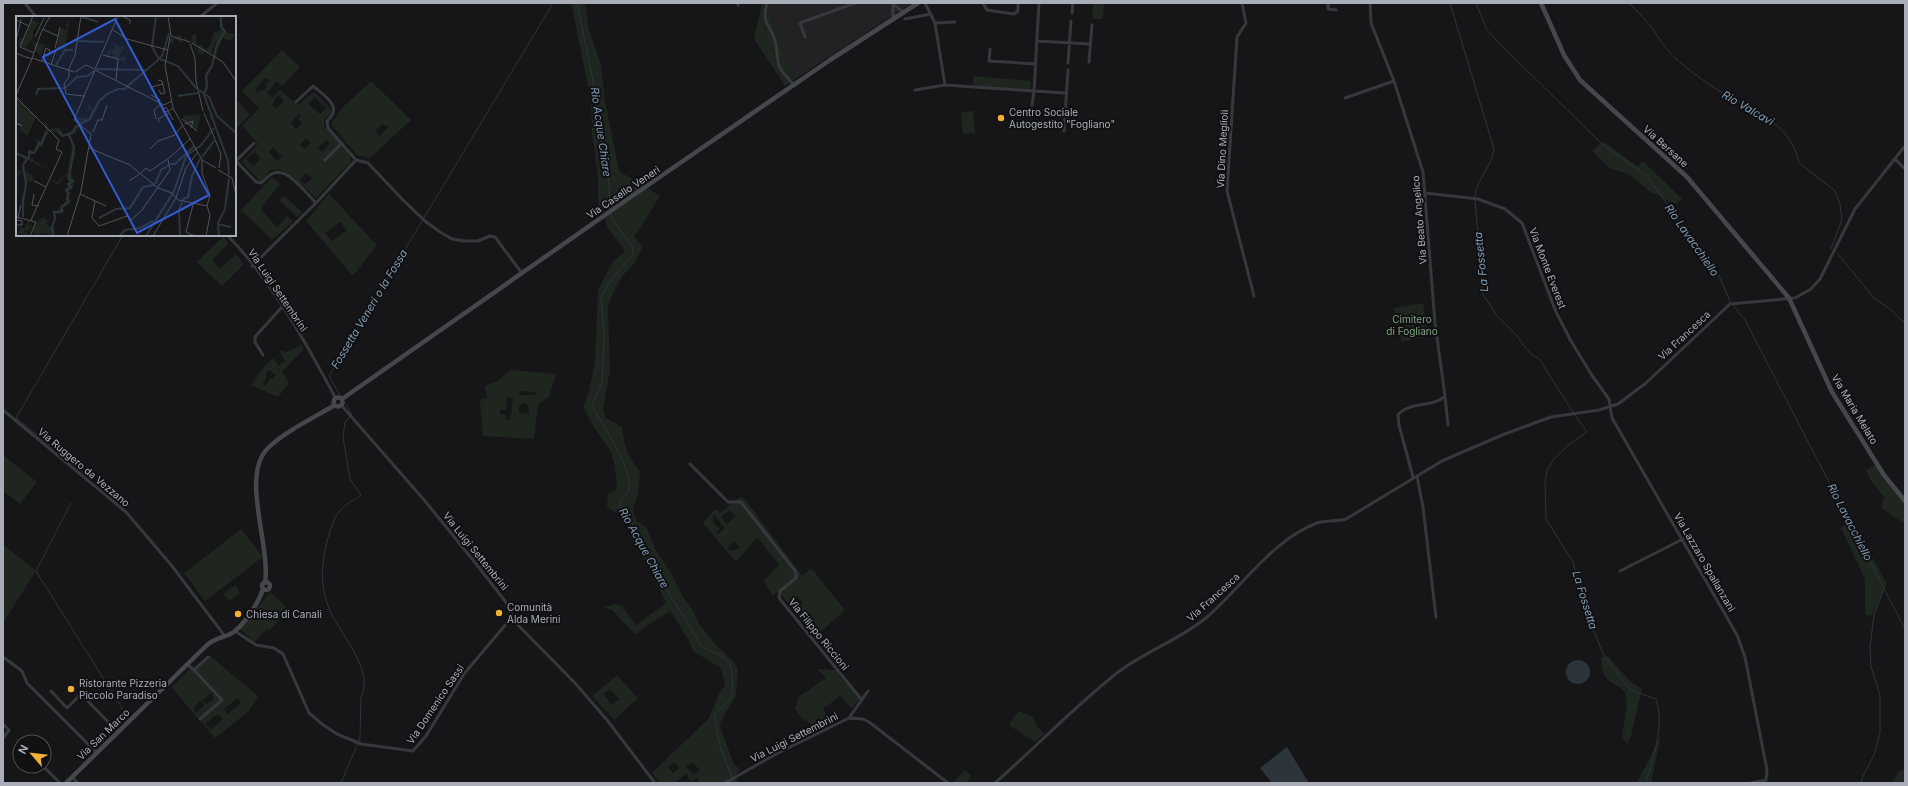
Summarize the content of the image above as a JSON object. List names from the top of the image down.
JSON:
{
  "streets": {
    "street": [
      "Via Bersane",
      "Via Dino Meglioli",
      "Via Casello Veneri",
      "Via Beato Angelico",
      "Via Monte Everest",
      "Via Luigi Settembrini",
      "Via Francesca",
      "Via Maria Melato",
      "Via Ruggero da Vezzano",
      "Via Lazzaro Spallanzani",
      "Via Filippo Riccioni",
      "Via Domenico Sassi",
      "Via San Marco"
    ]
  },
  "crossings": [
    ["Via Bersane", "Via Francesca"],
    ["Via Bersane", "Via Maria Melato"],
    ["Via Beato Angelico", "Via Monte Everest"],
    ["Via Monte Everest", "Via Francesca"],
    ["Via Monte Everest", "Via Lazzaro Spallanzani"],
    ["Via Luigi Settembrini", "Via Domenico Sassi"],
    ["Via Francesca", "Via Maria Melato"],
    ["Via Francesca", "Via Lazzaro Spallanzani"],
    ["Via Ruggero da Vezzano", "Via San Marco"],
    ["Via Domenico Sassi", "Via San Marco"]
  ],
  "water": [
    "Rio Valcavi",
    "Rio Acque Chiare",
    "Rio Lavacchiello",
    "La Fossetta",
    "Fossetta Veneri o la Fossa"
  ],
  "parks": ["Cimitero di Fogliano"],
  "places": [
    "Centro Sociale Autogestito \"Fogliano\"",
    "Comunità Alda Merini",
    "Chiesa di Canali",
    "Ristorante Pizzeria Piccolo Paradiso"
  ],
  "north": "top left"
}
